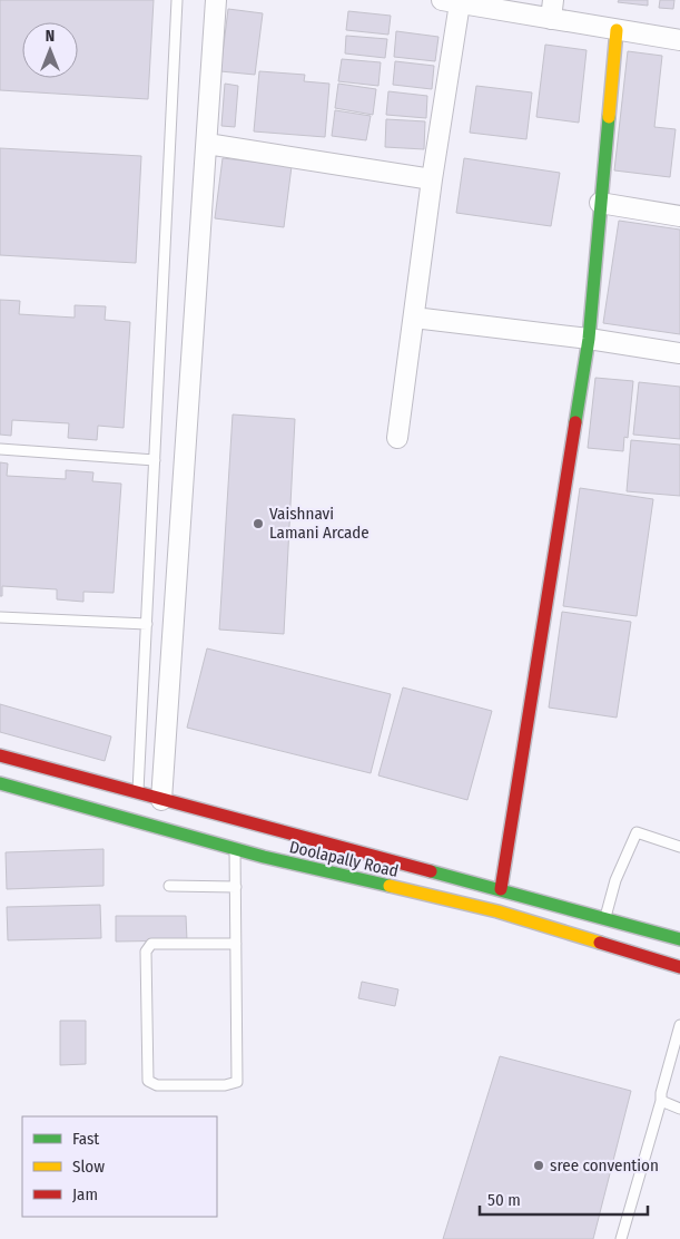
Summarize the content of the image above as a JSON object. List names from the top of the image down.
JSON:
{
  "streets": {
    "main road": ["Doolapally Road"]
  },
  "places": ["Vaishnavi Lamani Arcade", "sree convention"],
  "legend": ["Fast", "Slow", "Jam"],
  "scale_bar": "50 m",
  "north": "top"
}
